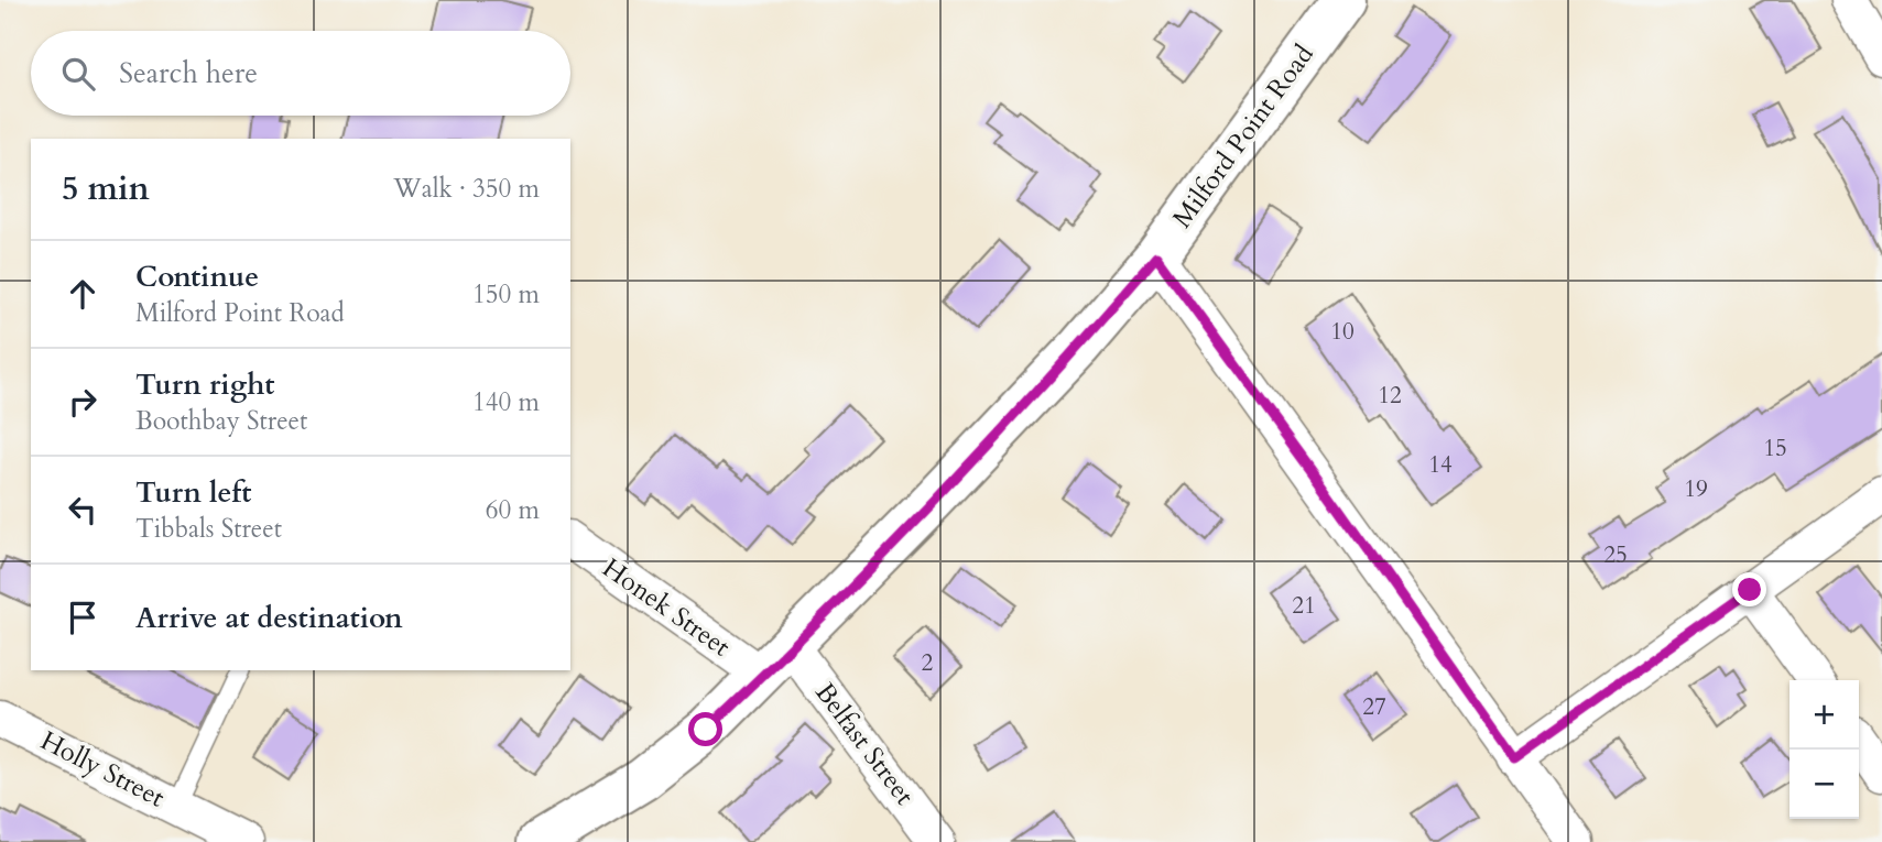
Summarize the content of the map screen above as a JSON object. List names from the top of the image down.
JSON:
{
  "streets": {
    "main road": ["Milford Point Road"],
    "street": ["Honek Street", "Belfast Street", "Holly Street"]
  },
  "crossings": [
    ["Milford Point Road", "Honek Street"],
    ["Milford Point Road", "Belfast Street"],
    ["Honek Street", "Belfast Street"]
  ],
  "house_numbers": [
    "10",
    "12",
    "15",
    "14",
    "19",
    "25",
    "21",
    "2",
    "27"
  ],
  "page": {
    "search": "Search here",
    "heading": ["5 min", "Walk · 350 m"],
    "list": [
      ["Continue", "Milford Point Road", "150 m"],
      ["Turn right", "Boothbay Street", "140 m"],
      ["Turn left", "Tibbals Street", "60 m"],
      "Arrive at destination"
    ],
    "map_buttons": ["+", "−"]
  }
}
